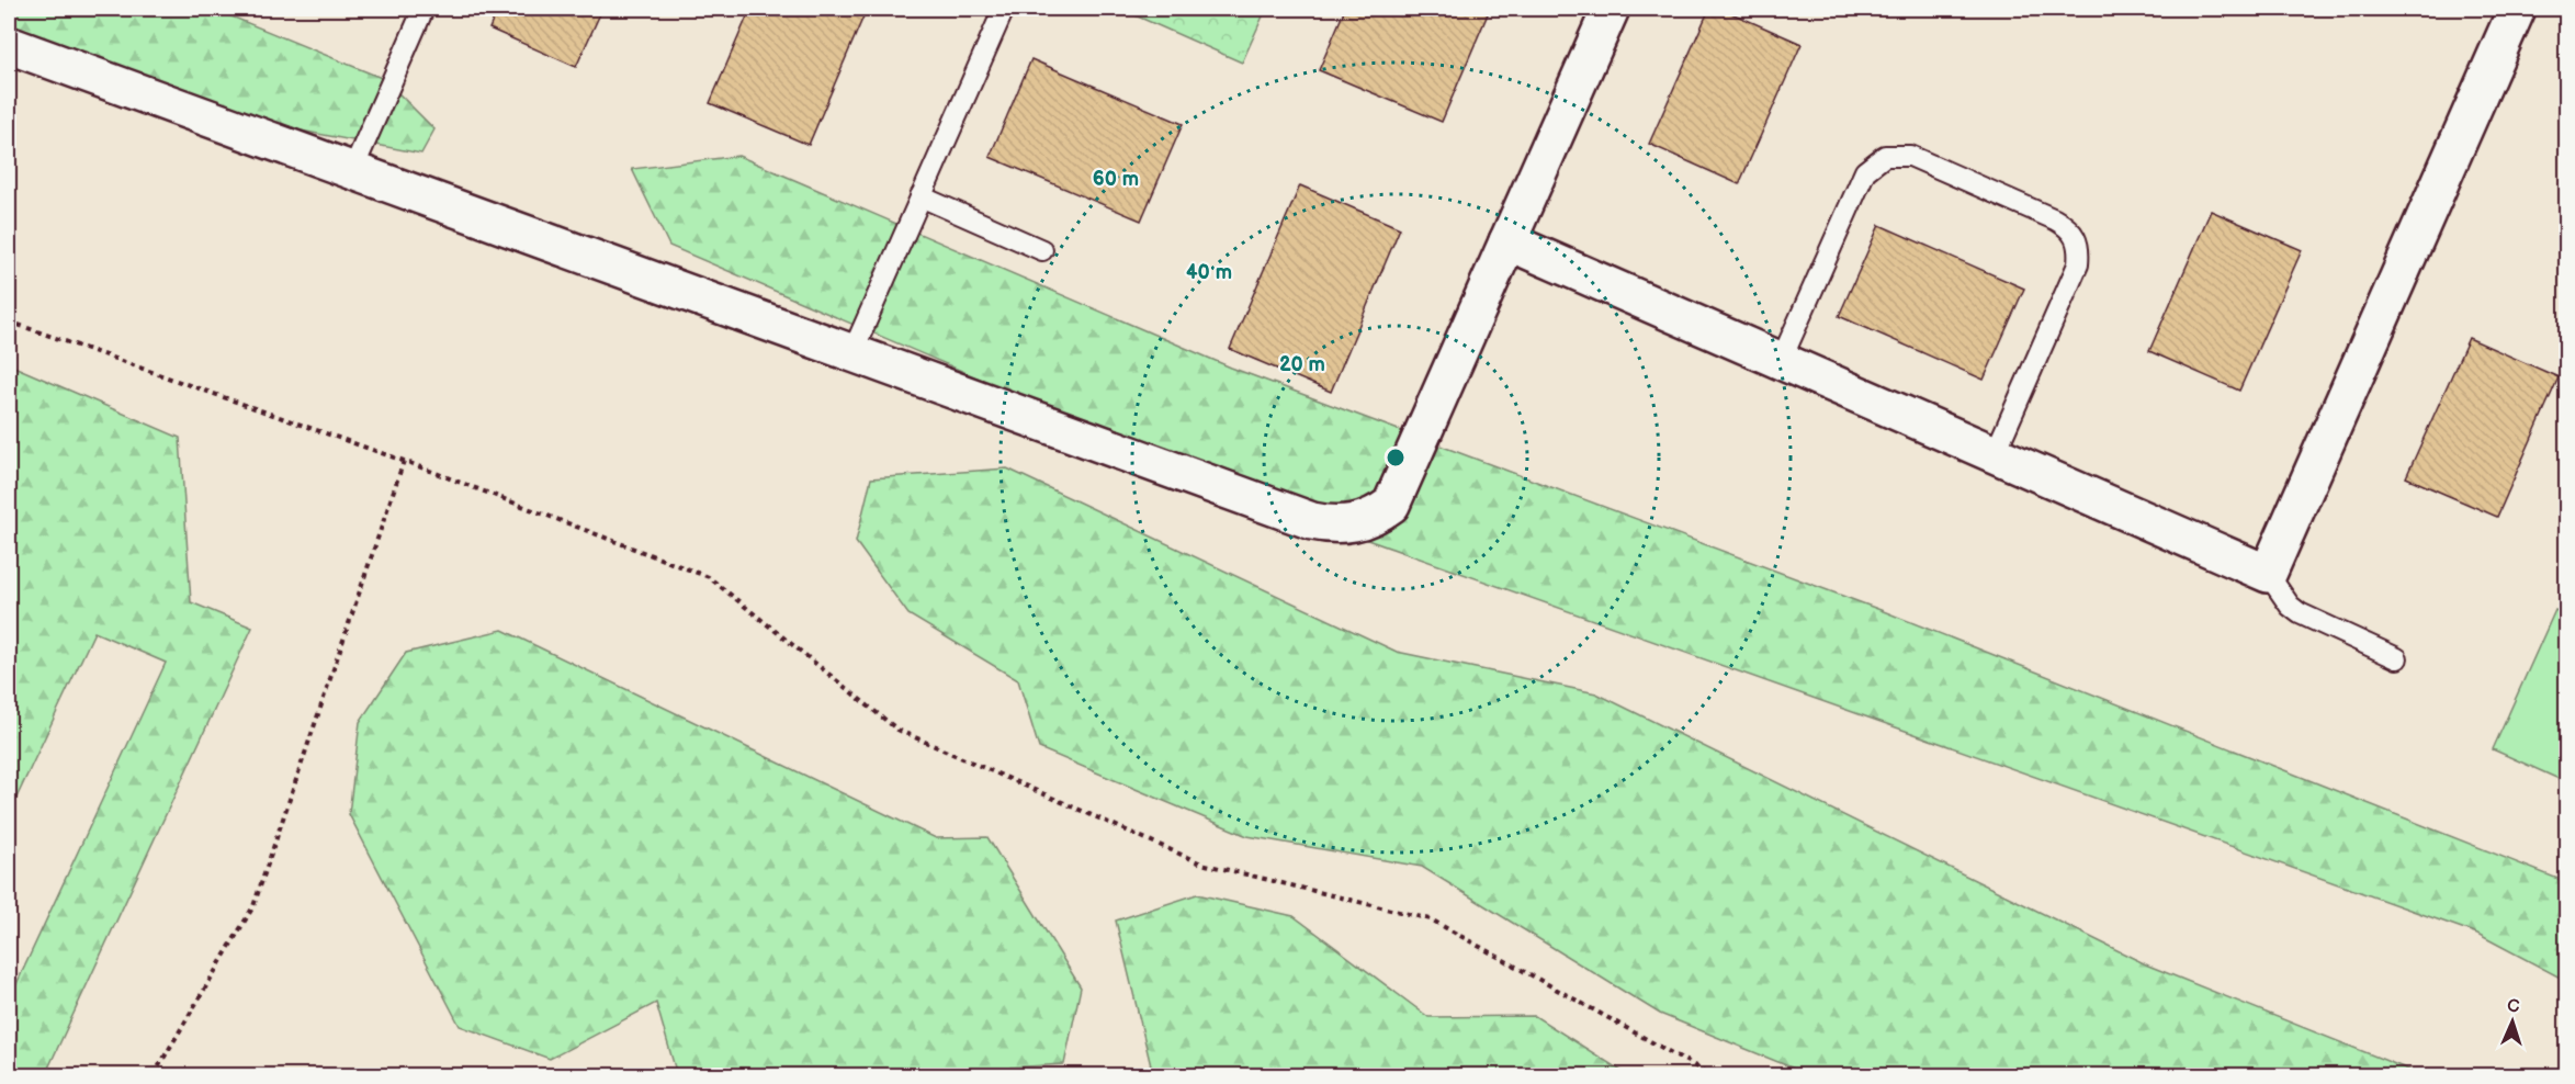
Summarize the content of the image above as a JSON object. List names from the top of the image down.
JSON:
{
  "north": "top",
  "rings": ["60 m", "40 m", "20 m"]
}
